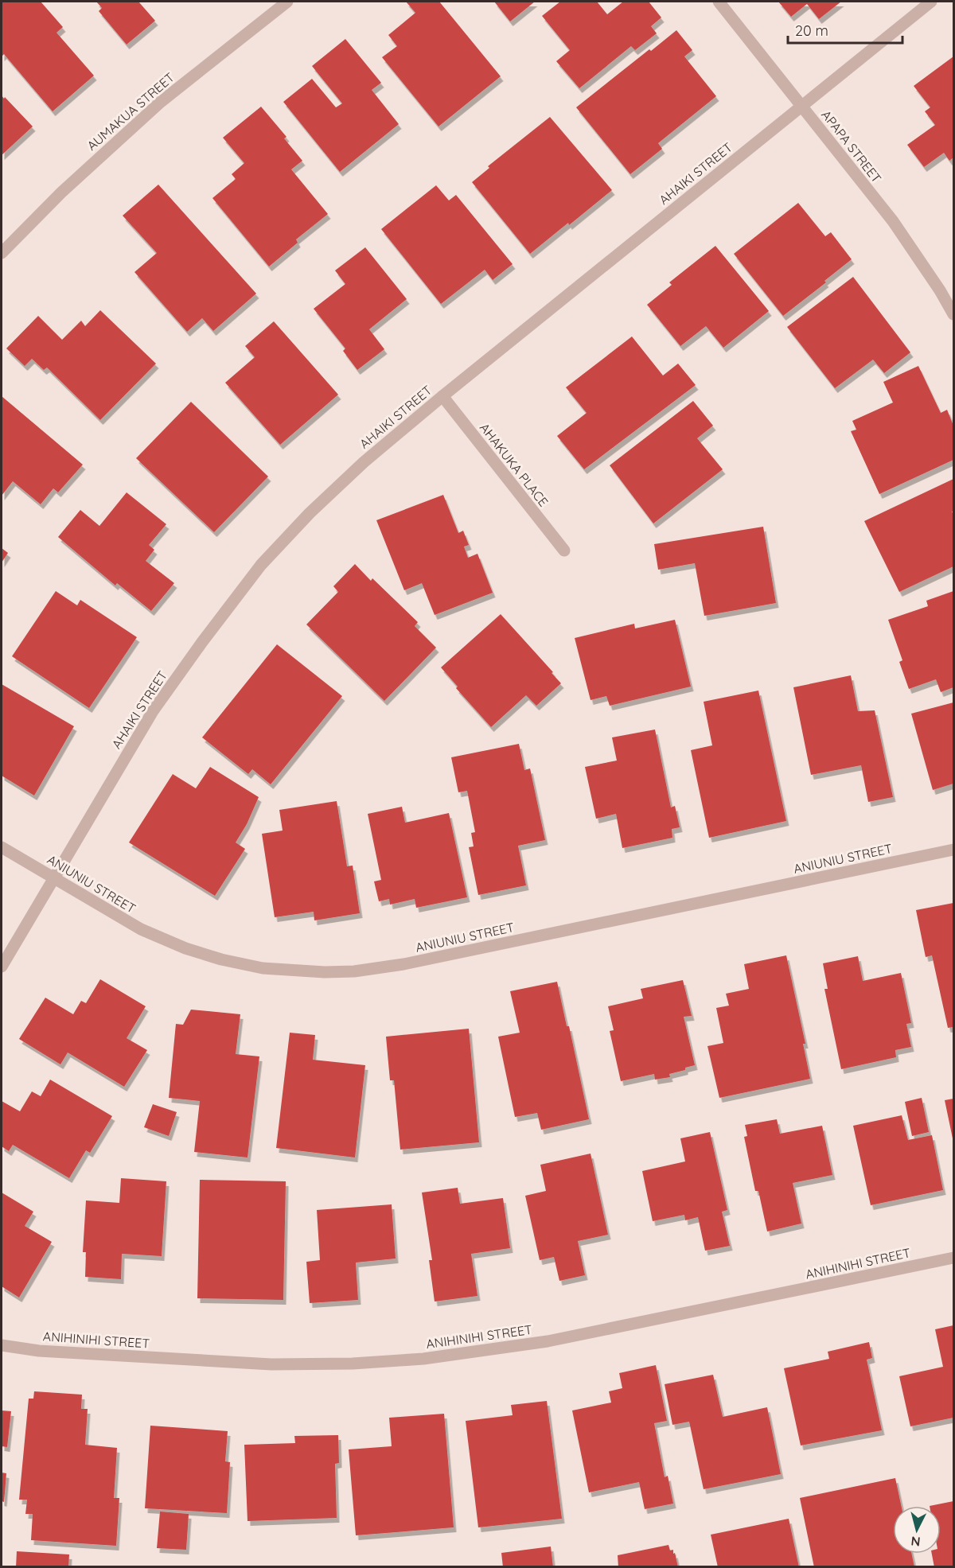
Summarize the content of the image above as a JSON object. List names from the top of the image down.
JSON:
{
  "streets": {
    "street": [
      "AUMAKUA STREET",
      "APAPA STREET",
      "AHAIKI STREET",
      "AHAKUKA PLACE",
      "ANIUNIU STREET",
      "ANIHINIHI STREET"
    ]
  },
  "crossings": [
    ["APAPA STREET", "AHAIKI STREET"],
    ["AHAIKI STREET", "AHAKUKA PLACE"],
    ["AHAIKI STREET", "ANIUNIU STREET"]
  ],
  "scale_bar": "20 m",
  "north": "bottom"
}
